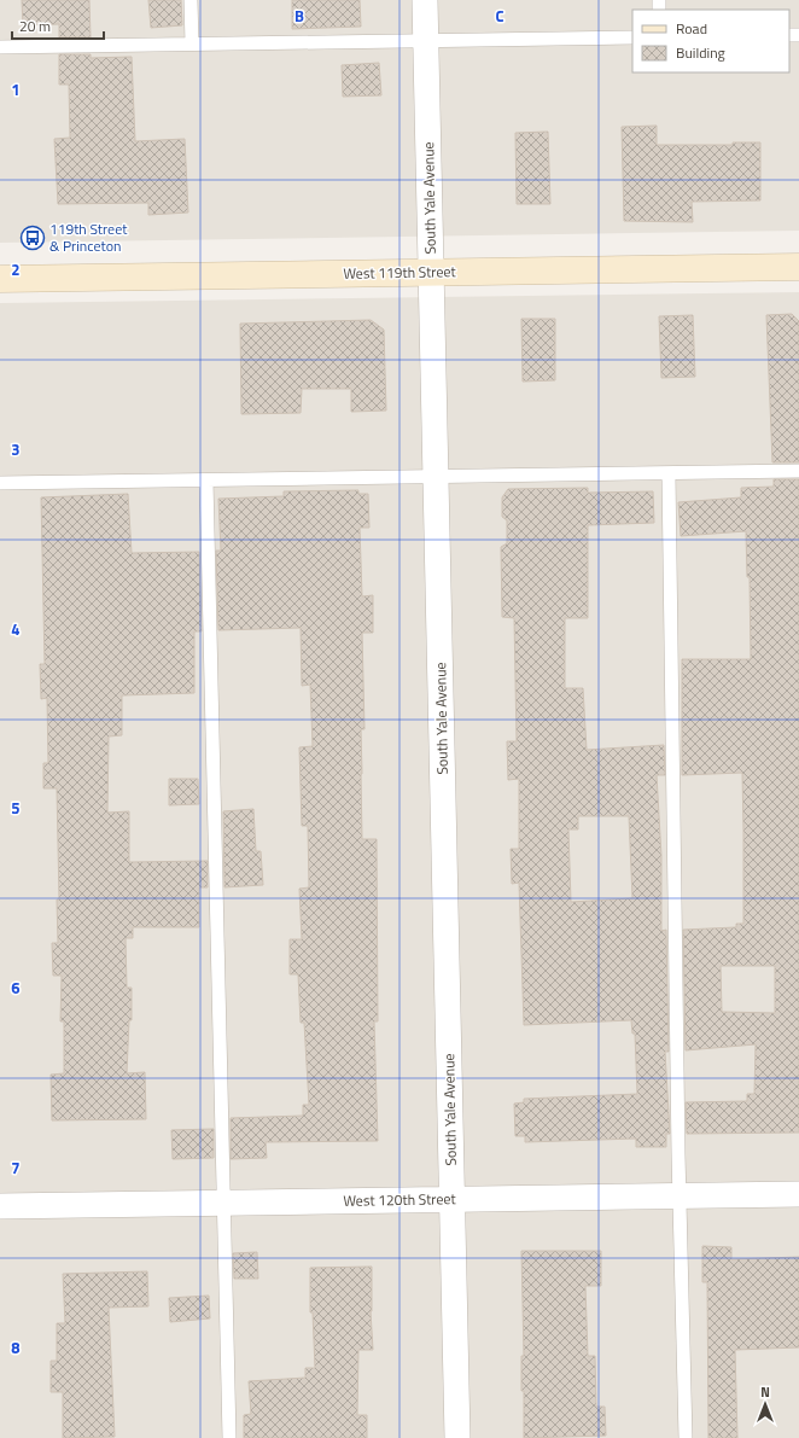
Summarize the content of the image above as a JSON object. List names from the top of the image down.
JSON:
{
  "streets": {
    "street": ["South Yale Avenue", "West 119th Street", "West 120th Street"]
  },
  "crossings": [
    ["South Yale Avenue", "West 119th Street"],
    ["South Yale Avenue", "West 120th Street"]
  ],
  "places": {
    "bus stop": ["119th Street & Princeton"]
  },
  "legend": ["Road", "Building"],
  "scale_bar": "20 m",
  "north": "top",
  "grid": {
    "columns": ["B", "C"],
    "rows": [
      "1",
      "2",
      "3",
      "4",
      "5",
      "6",
      "7",
      "8"
    ]
  }
}
